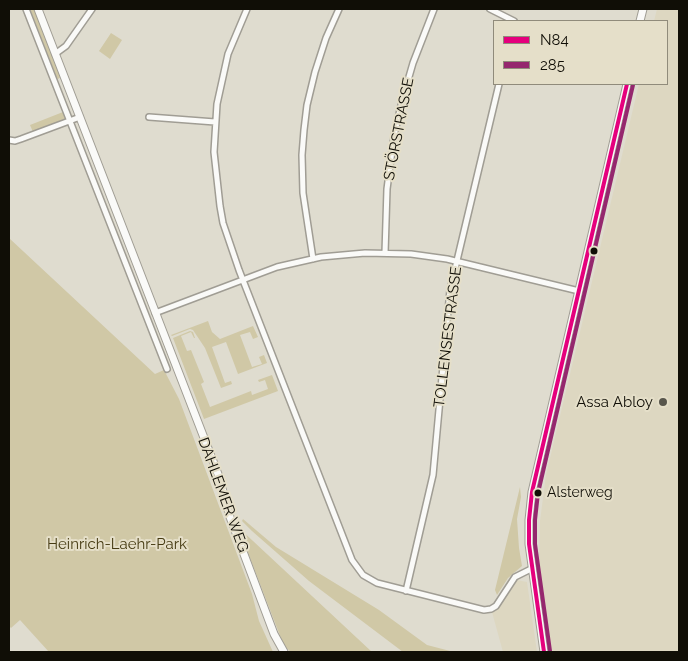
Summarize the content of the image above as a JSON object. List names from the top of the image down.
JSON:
{
  "streets": {
    "main road": ["DAHLEMER WEG"],
    "street": ["STÖRSTRASSE", "TOLLENSESTRASSE"]
  },
  "parks": ["Heinrich-Laehr-Park"],
  "places": ["Assa Abloy", "Alsterweg"],
  "lines": ["transit line N84", "transit line 285"],
  "legend": ["N84", "285"]
}
